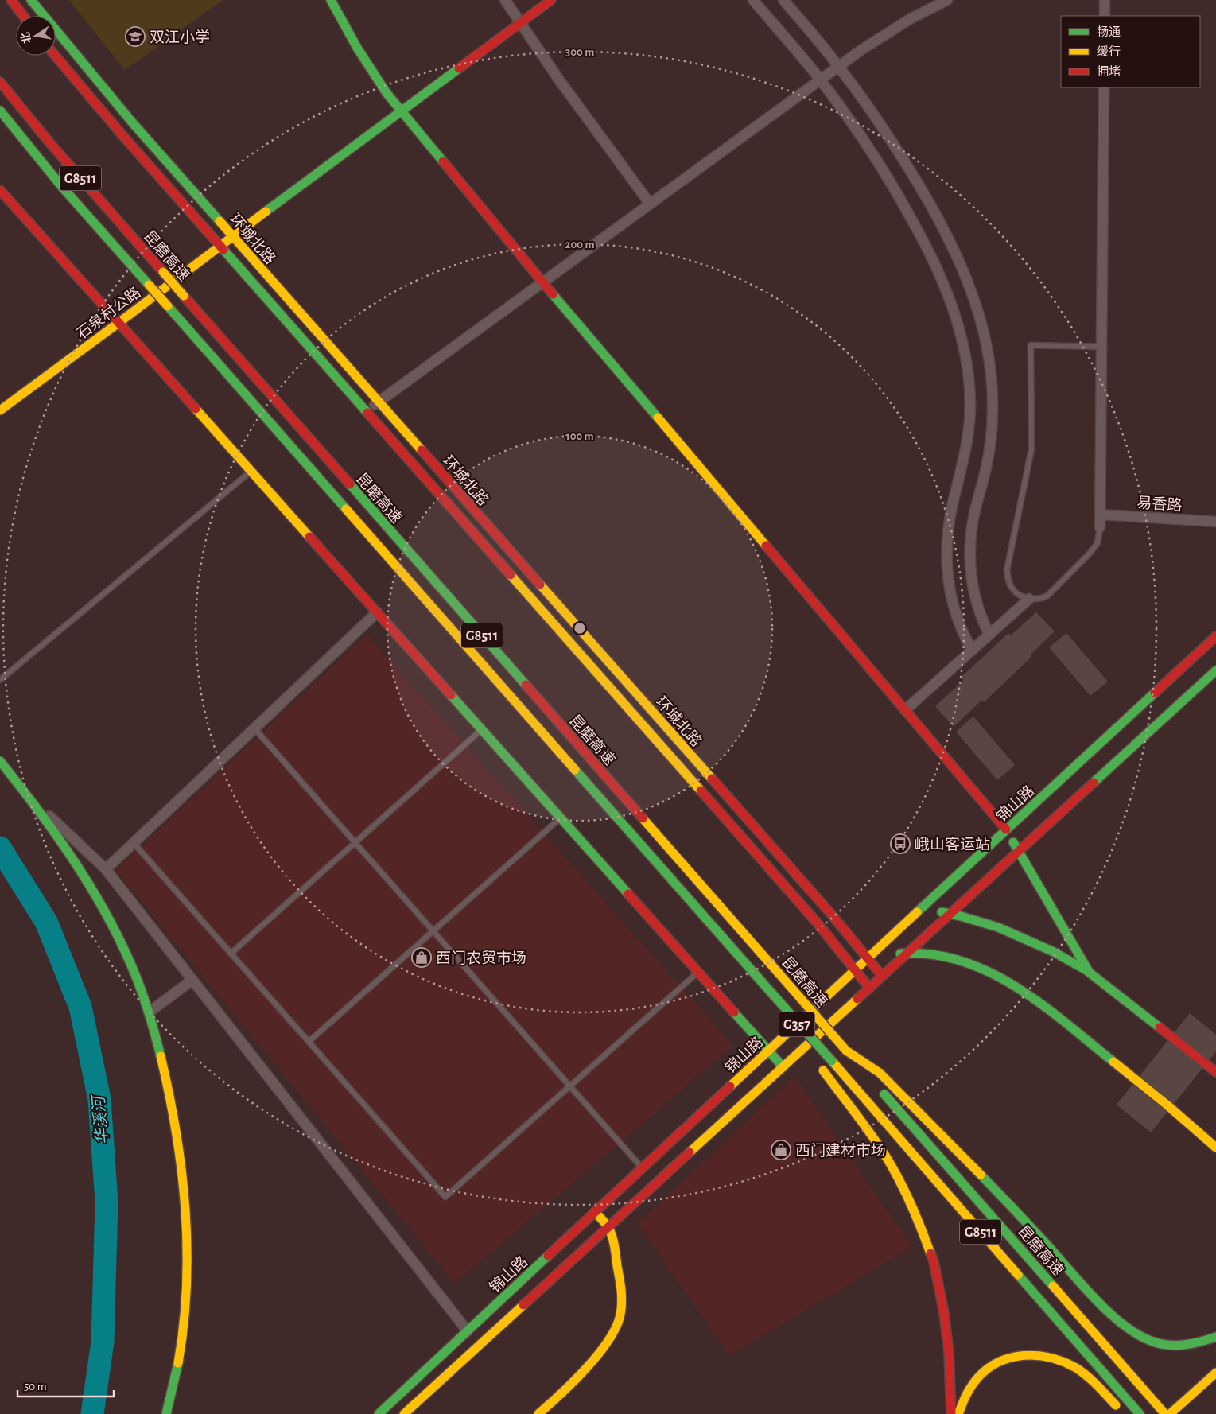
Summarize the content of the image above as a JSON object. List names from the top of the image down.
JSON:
{
  "streets": {
    "main road": [
      "G8511",
      "环城北路",
      "昆磨高速",
      "石泉村公路",
      "锦山路",
      "G357"
    ],
    "street": ["易香路"]
  },
  "crossings": [
    ["环城北路", "石泉村公路"],
    ["环城北路", "锦山路"],
    ["环城北路", "G357"]
  ],
  "water": ["华溪河"],
  "places": {
    "school or university": ["双江小学"],
    "bus stop": ["峨山客运站"],
    "shop": ["西门农贸市场", "西门建材市场"]
  },
  "legend": ["畅通", "缓行", "拥堵"],
  "scale_bar": "50 m",
  "north": "left",
  "rings": ["300 m", "200 m", "100 m"]
}
